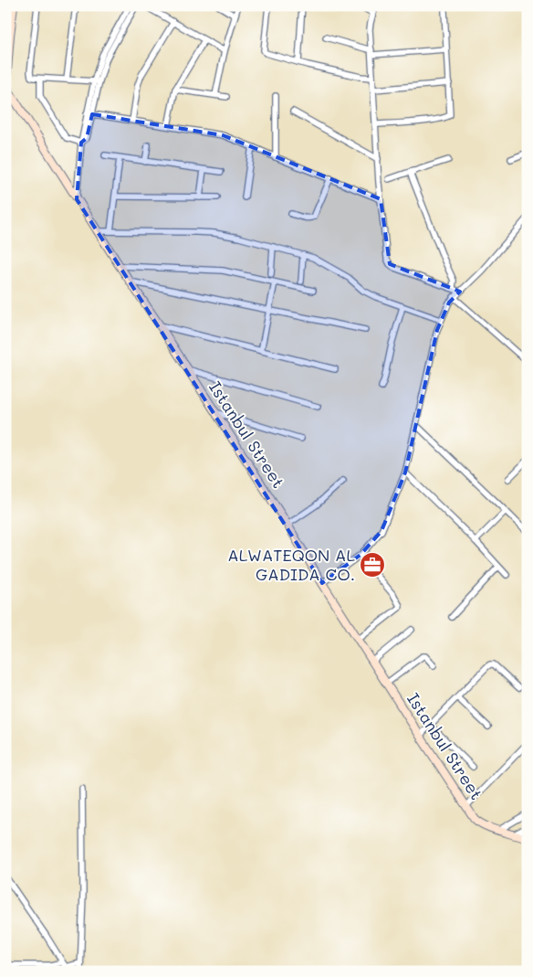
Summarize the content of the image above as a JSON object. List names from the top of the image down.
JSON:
{
  "streets": {
    "street": ["Istanbul Street"]
  },
  "places": {
    "office": ["ALWATEQON AL GADIDA CO."]
  }
}
